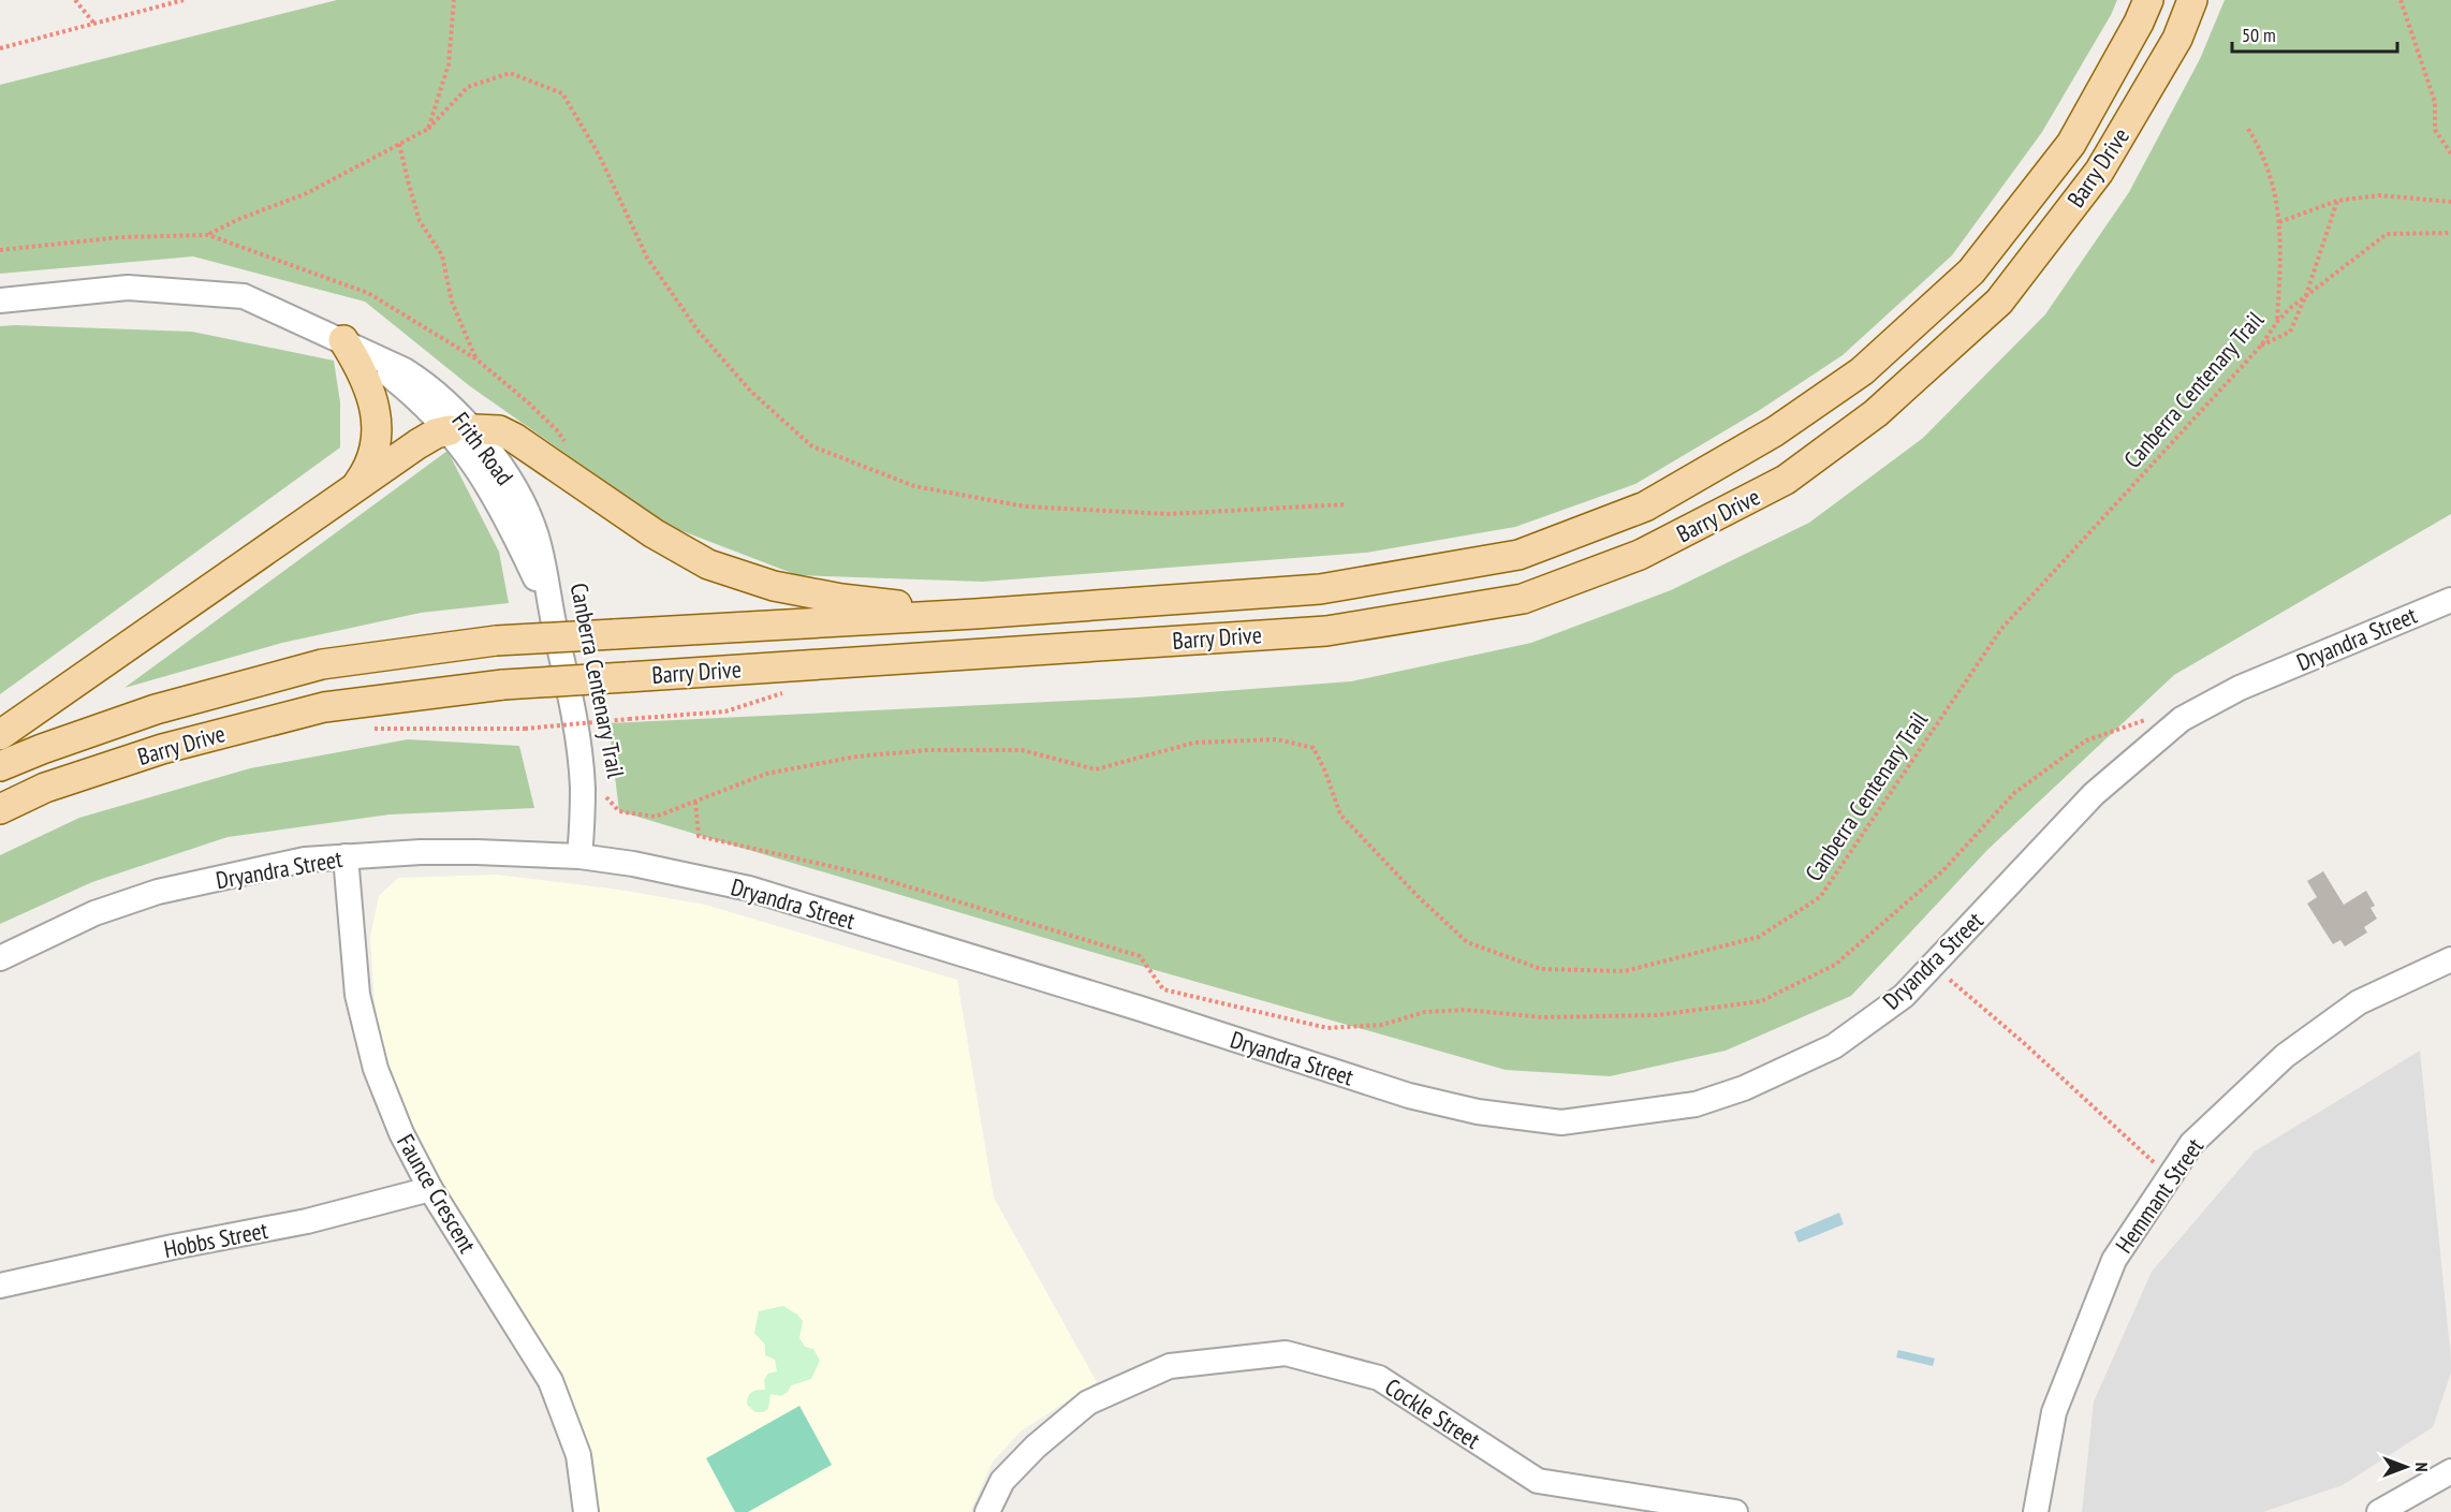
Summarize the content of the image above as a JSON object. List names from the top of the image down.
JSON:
{
  "streets": {
    "main road": ["Barry Drive"],
    "street": [
      "Frith Road",
      "Dryandra Street",
      "Faunce Crescent",
      "Hemmant Street",
      "Hobbs Street",
      "Cockle Street"
    ],
    "path": ["Canberra Centenary Trail"]
  },
  "crossings": [
    ["Frith Road", "Dryandra Street"],
    ["Dryandra Street", "Faunce Crescent"],
    ["Faunce Crescent", "Hobbs Street"]
  ],
  "scale_bar": "50 m",
  "north": "right"
}
